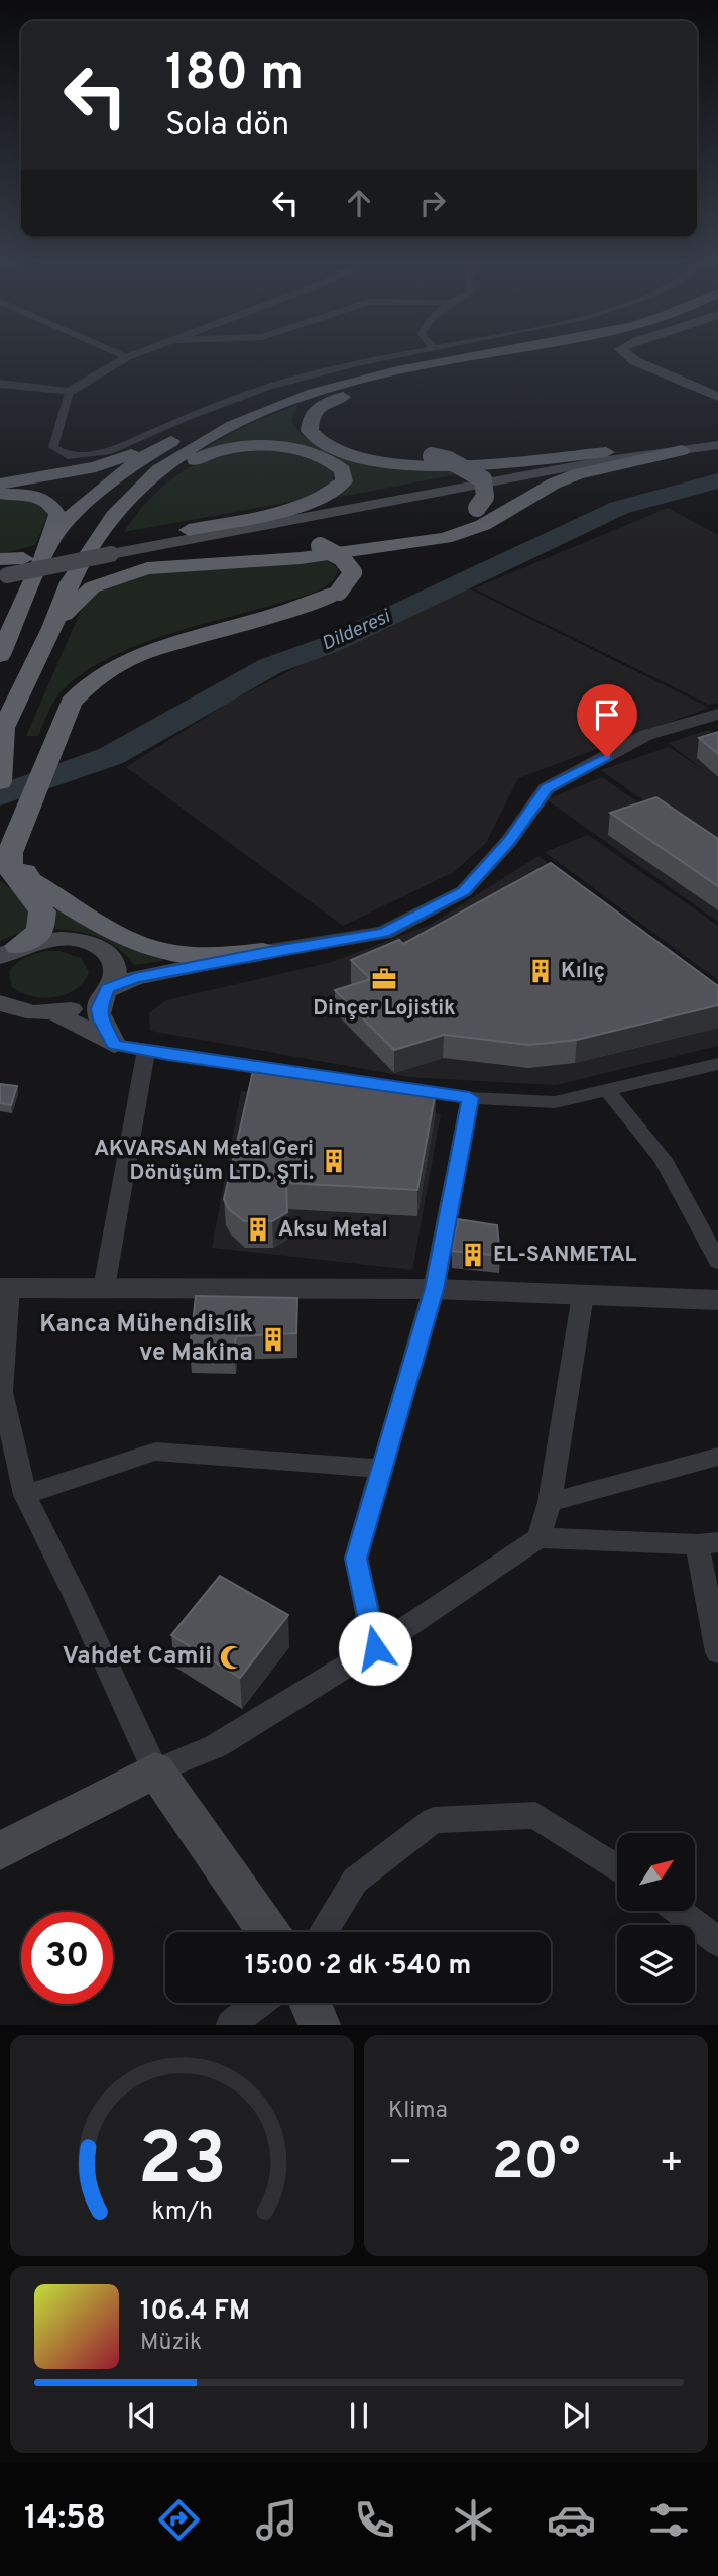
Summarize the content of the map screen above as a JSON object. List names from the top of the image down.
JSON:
{
  "water": ["Dilderesi"],
  "places": {
    "building": [
      "Kılıç",
      "AKVARSAN Metal Geri Dönüşüm LTD. ŞTİ.",
      "Aksu Metal",
      "EL-SANMETAL",
      "Kanca Mühendislik ve Makina"
    ],
    "office": ["Dinçer Lojistik"],
    "mosque": ["Vahdet Camii"]
  },
  "north": "top right",
  "page": {
    "turn": ["180 m", "Sola dön"],
    "limit": "30",
    "trip": "15:00 · 2 dk · 540 m",
    "tile": "Klima",
    "heat": ["−", "20°", "+"],
    "song": ["106.4 FM", "Müzik"],
    "tabs": "14:58",
    "gauge": ["23", "km/h"]
  }
}
